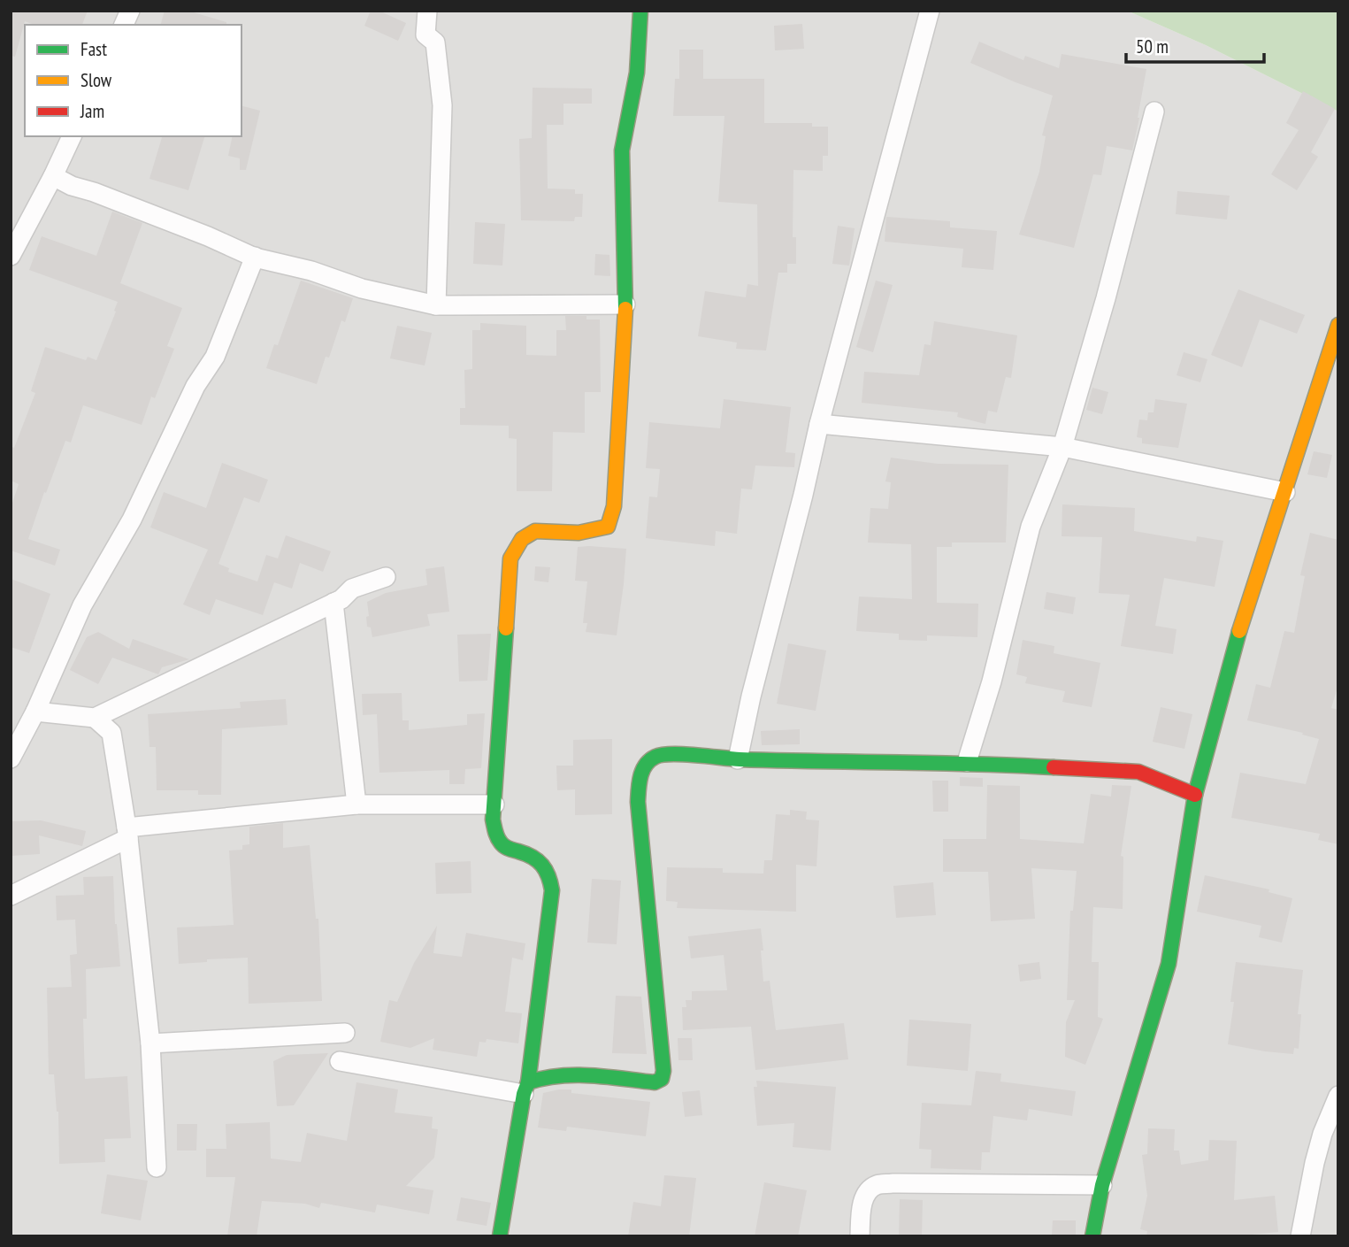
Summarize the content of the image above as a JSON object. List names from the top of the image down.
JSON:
{
  "legend": ["Fast", "Slow", "Jam"],
  "scale_bar": "50 m"
}
